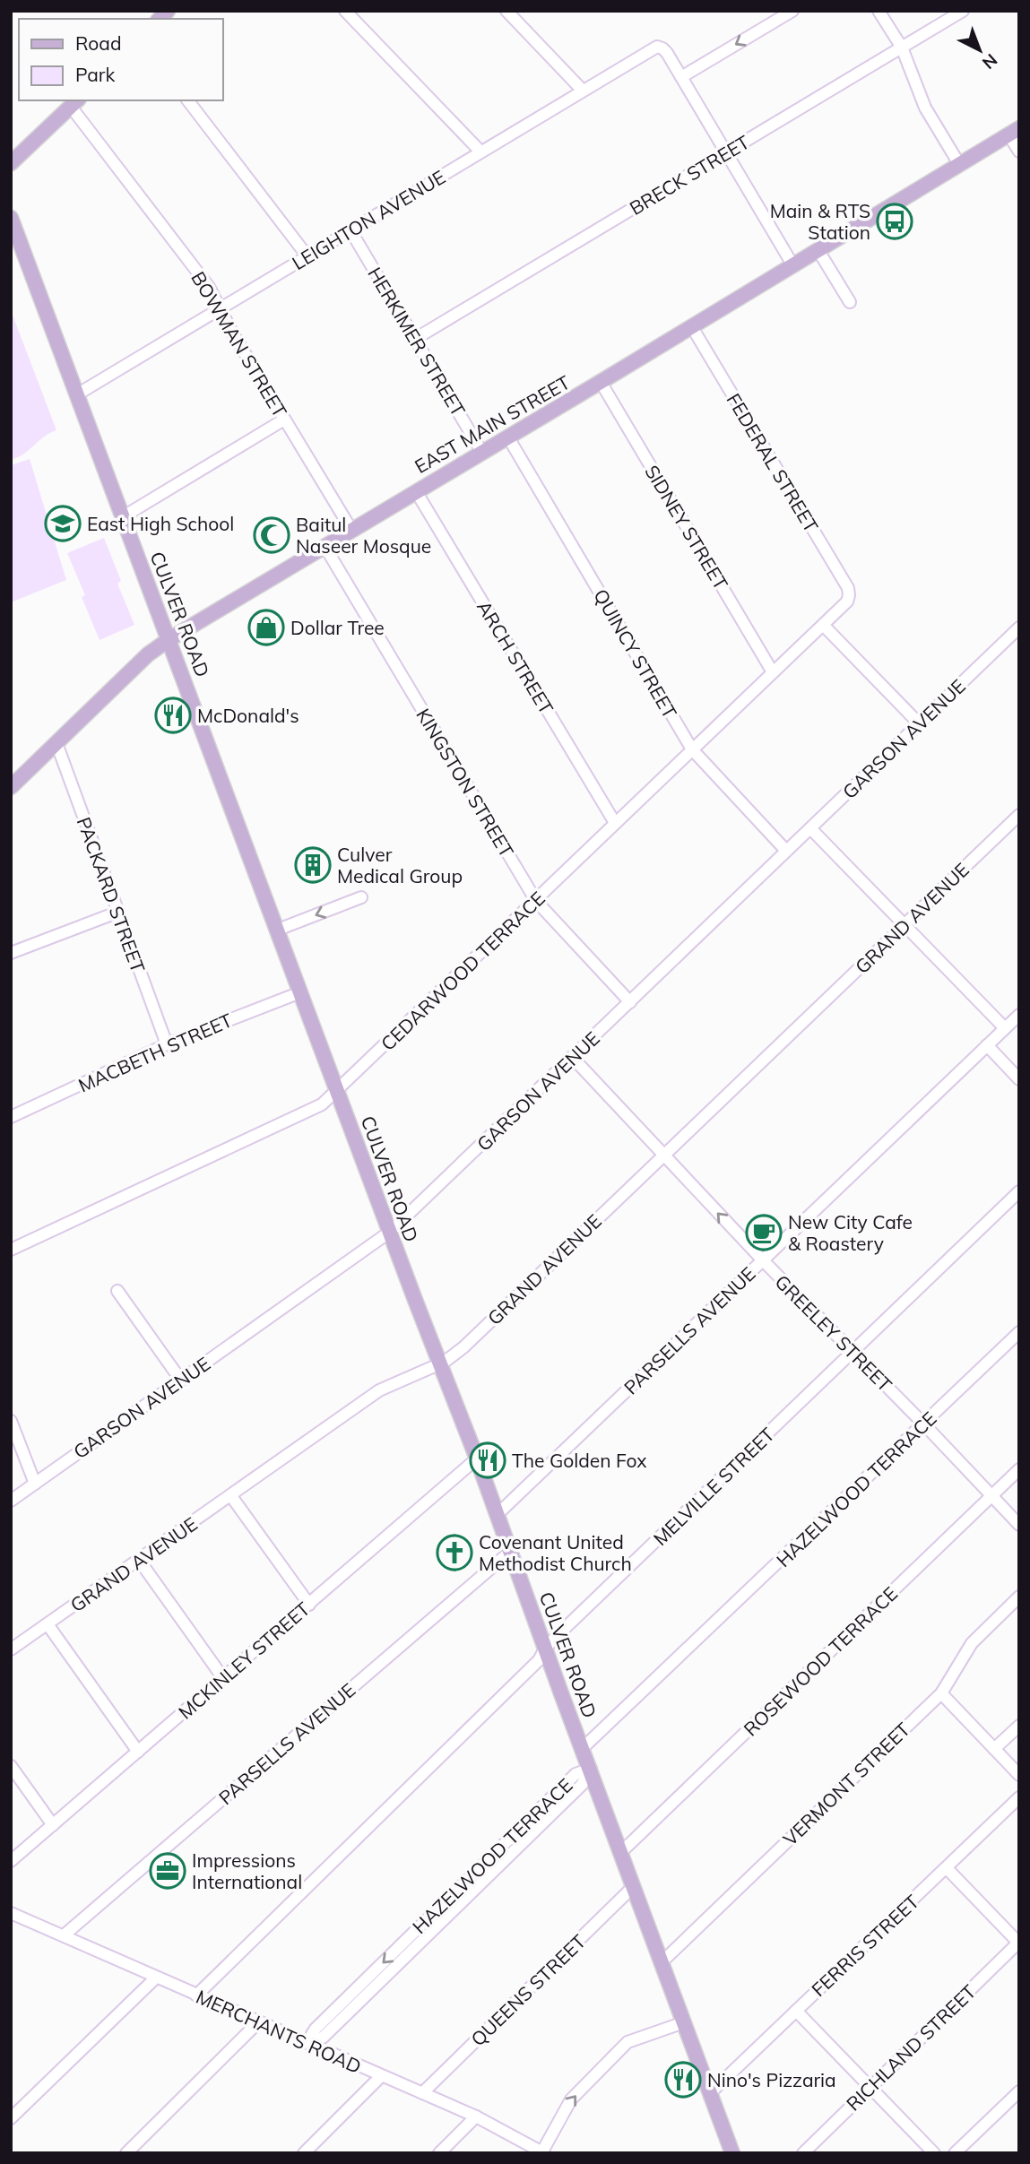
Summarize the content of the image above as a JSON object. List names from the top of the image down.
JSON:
{
  "streets": {
    "main road": ["EAST MAIN STREET", "CULVER ROAD"],
    "street": [
      "BRECK STREET",
      "LEIGHTON AVENUE",
      "HERKIMER STREET",
      "BOWMAN STREET",
      "FEDERAL STREET",
      "SIDNEY STREET",
      "QUINCY STREET",
      "ARCH STREET",
      "GARSON AVENUE",
      "KINGSTON STREET",
      "PACKARD STREET",
      "GRAND AVENUE",
      "CEDARWOOD TERRACE",
      "MACBETH STREET",
      "PARSELLS AVENUE",
      "GREELEY STREET",
      "MELVILLE STREET",
      "HAZELWOOD TERRACE",
      "MCKINLEY STREET",
      "ROSEWOOD TERRACE",
      "VERMONT STREET",
      "FERRIS STREET",
      "QUEENS STREET",
      "MERCHANTS ROAD",
      "RICHLAND STREET"
    ]
  },
  "crossings": [
    ["BRECK STREET", "HERKIMER STREET"],
    ["LEIGHTON AVENUE", "HERKIMER STREET"],
    ["LEIGHTON AVENUE", "BOWMAN STREET"],
    ["LEIGHTON AVENUE", "CULVER ROAD"],
    ["HERKIMER STREET", "EAST MAIN STREET"],
    ["BOWMAN STREET", "EAST MAIN STREET"],
    ["EAST MAIN STREET", "FEDERAL STREET"],
    ["EAST MAIN STREET", "SIDNEY STREET"],
    ["EAST MAIN STREET", "CULVER ROAD"],
    ["EAST MAIN STREET", "QUINCY STREET"],
    ["EAST MAIN STREET", "ARCH STREET"],
    ["EAST MAIN STREET", "KINGSTON STREET"],
    ["EAST MAIN STREET", "PACKARD STREET"],
    ["FEDERAL STREET", "CEDARWOOD TERRACE"],
    ["SIDNEY STREET", "CEDARWOOD TERRACE"],
    ["CULVER ROAD", "GARSON AVENUE"],
    ["CULVER ROAD", "GRAND AVENUE"],
    ["CULVER ROAD", "CEDARWOOD TERRACE"],
    ["CULVER ROAD", "MACBETH STREET"],
    ["CULVER ROAD", "PARSELLS AVENUE"],
    ["CULVER ROAD", "MELVILLE STREET"],
    ["CULVER ROAD", "HAZELWOOD TERRACE"],
    ["CULVER ROAD", "MCKINLEY STREET"],
    ["CULVER ROAD", "ROSEWOOD TERRACE"],
    ["CULVER ROAD", "VERMONT STREET"],
    ["CULVER ROAD", "FERRIS STREET"],
    ["CULVER ROAD", "QUEENS STREET"],
    ["QUINCY STREET", "GARSON AVENUE"],
    ["QUINCY STREET", "CEDARWOOD TERRACE"],
    ["ARCH STREET", "CEDARWOOD TERRACE"],
    ["GARSON AVENUE", "KINGSTON STREET"],
    ["GARSON AVENUE", "GREELEY STREET"],
    ["KINGSTON STREET", "CEDARWOOD TERRACE"],
    ["PACKARD STREET", "MACBETH STREET"],
    ["GRAND AVENUE", "GREELEY STREET"],
    ["PARSELLS AVENUE", "GREELEY STREET"],
    ["PARSELLS AVENUE", "MERCHANTS ROAD"],
    ["GREELEY STREET", "MELVILLE STREET"],
    ["GREELEY STREET", "HAZELWOOD TERRACE"],
    ["GREELEY STREET", "ROSEWOOD TERRACE"],
    ["MELVILLE STREET", "MERCHANTS ROAD"],
    ["HAZELWOOD TERRACE", "MERCHANTS ROAD"],
    ["QUEENS STREET", "MERCHANTS ROAD"]
  ],
  "places": {
    "bus stop": ["Main & RTS Station"],
    "school or university": ["East High School"],
    "mosque": ["Baitul Naseer Mosque"],
    "shop": ["Dollar Tree"],
    "restaurant": ["McDonald's", "The Golden Fox", "Nino's Pizzaria"],
    "building": ["Culver Medical Group"],
    "cafe": ["New City Cafe & Roastery"],
    "church": ["Covenant United Methodist Church"],
    "office": ["Impressions International"]
  },
  "legend": ["Road", "Park"],
  "north": "bottom right"
}
